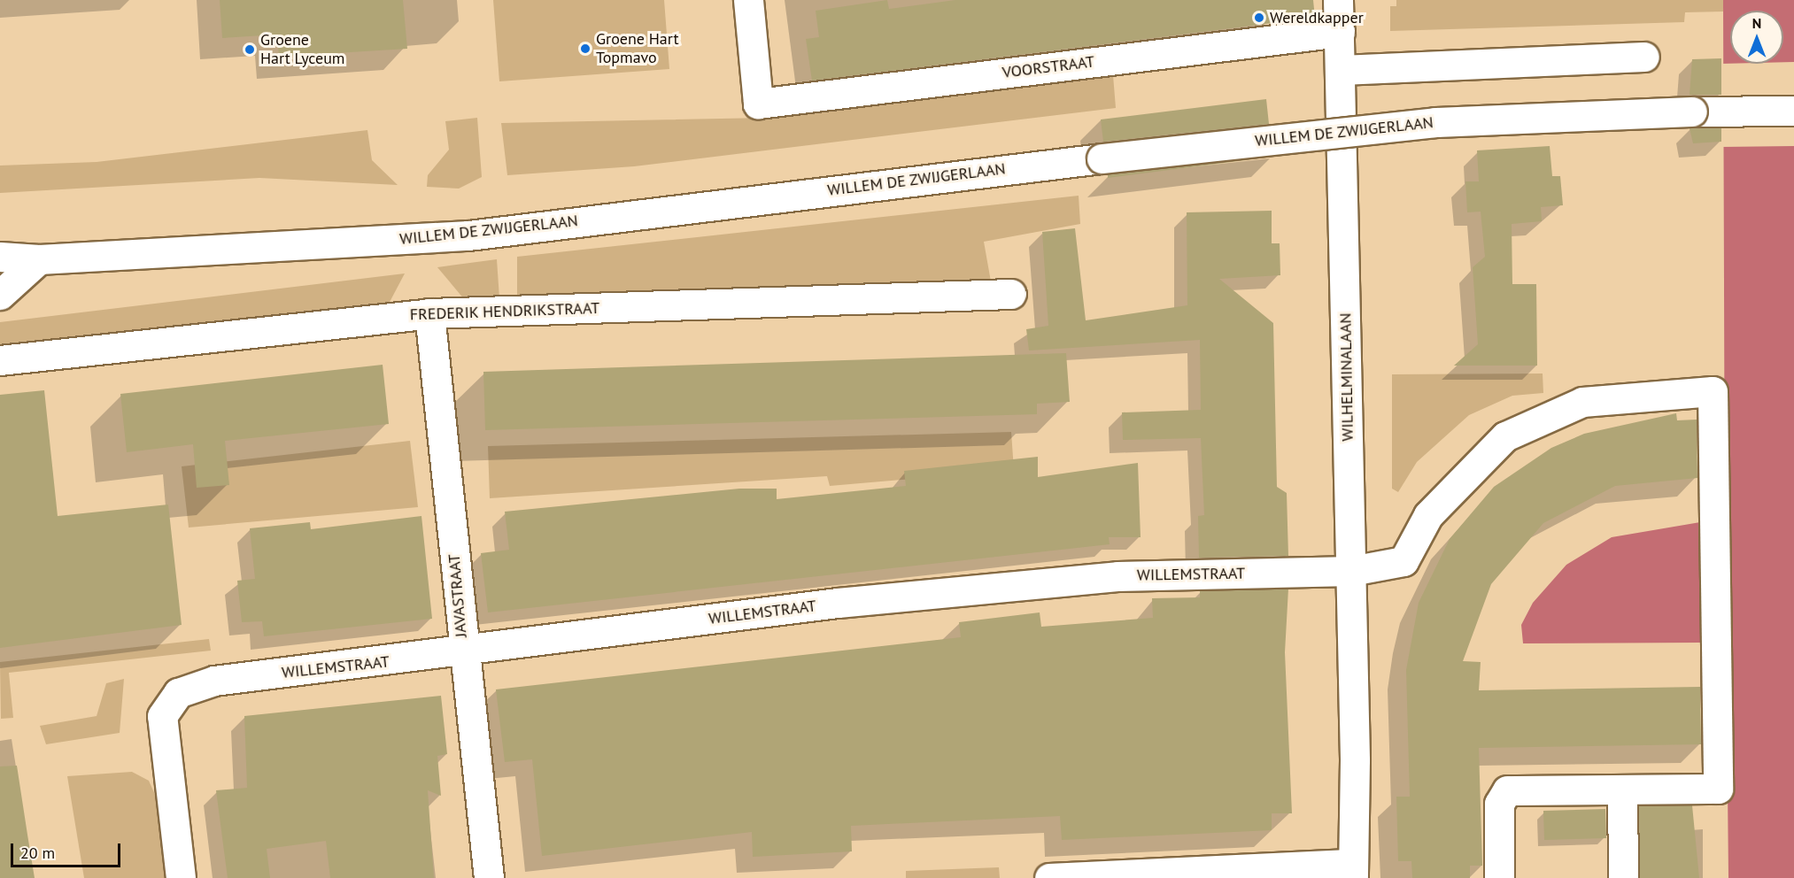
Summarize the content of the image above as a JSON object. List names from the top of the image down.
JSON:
{
  "streets": {
    "street": [
      "VOORSTRAAT",
      "WILLEM DE ZWIJGERLAAN",
      "FREDERIK HENDRIKSTRAAT",
      "WILHELMINALAAN",
      "WILLEMSTRAAT",
      "JAVASTRAAT"
    ]
  },
  "crossings": [
    ["VOORSTRAAT", "WILHELMINALAAN"],
    ["FREDERIK HENDRIKSTRAAT", "JAVASTRAAT"],
    ["WILHELMINALAAN", "WILLEMSTRAAT"],
    ["WILLEMSTRAAT", "JAVASTRAAT"]
  ],
  "places": ["Wereldkapper", "Groene Hart Topmavo", "Groene Hart Lyceum"],
  "scale_bar": "20 m",
  "north": "top"
}
